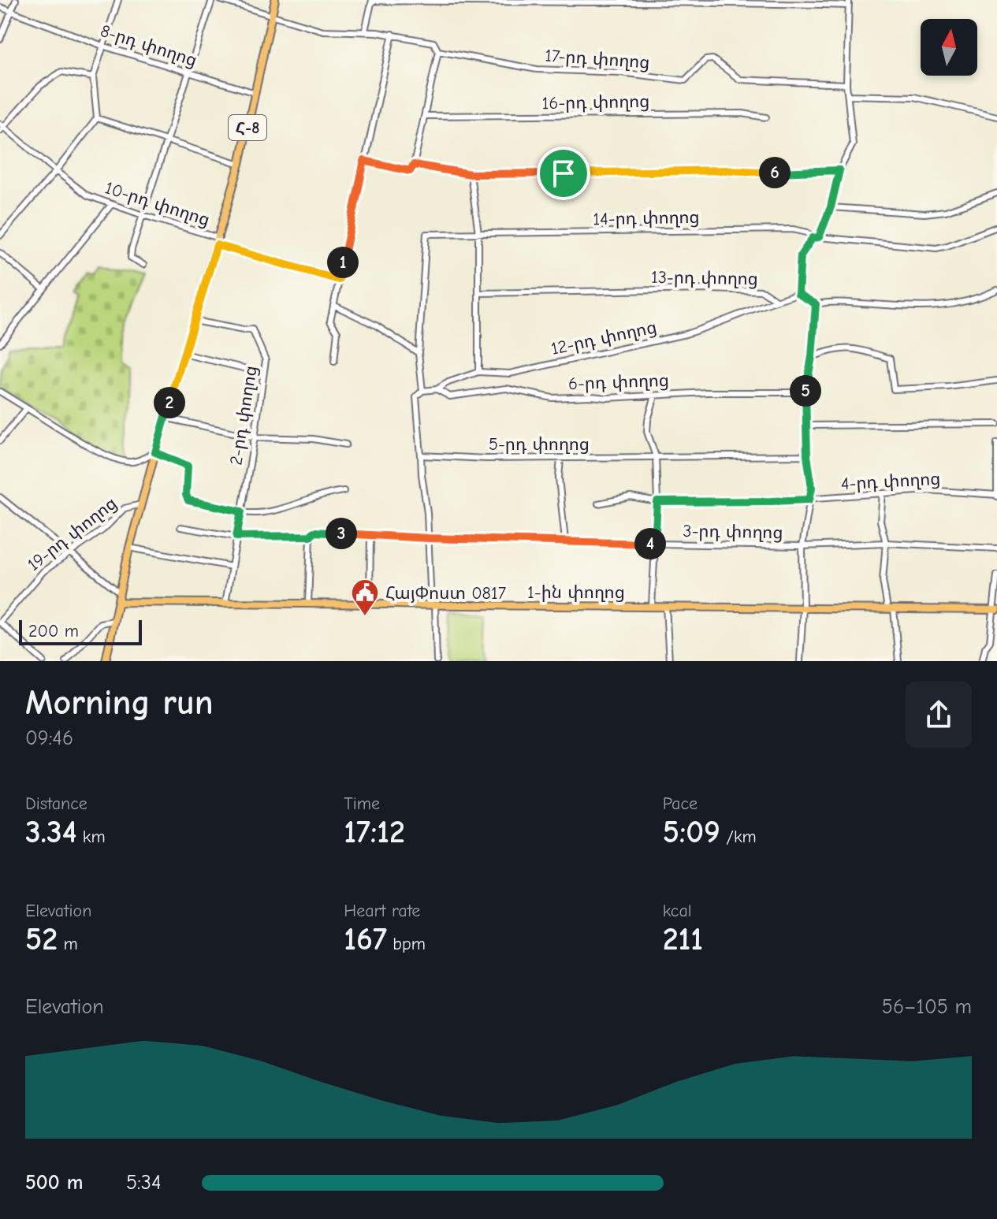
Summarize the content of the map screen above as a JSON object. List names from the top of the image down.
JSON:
{
  "streets": {
    "main road": ["Հ-8", "1-ին փողոց"],
    "street": [
      "8-րդ փողոց",
      "17-րդ փողոց",
      "16-րդ փողոց",
      "10-րդ փողոց",
      "14-րդ փողոց",
      "13-րդ փողոց",
      "12-րդ փողոց",
      "6-րդ փողոց",
      "2-րդ փողոց",
      "5-րդ փողոց",
      "4-րդ փողոց",
      "3-րդ փողոց",
      "19-րդ փողոց"
    ]
  },
  "crossings": [
    ["8-րդ փողոց", "Հ-8"],
    ["Հ-8", "10-րդ փողոց"],
    ["Հ-8", "2-րդ փողոց"],
    ["Հ-8", "19-րդ փողոց"],
    ["Հ-8", "1-ին փողոց"],
    ["13-րդ փողոց", "12-րդ փողոց"],
    ["12-րդ փողոց", "6-րդ փողոց"],
    ["2-րդ փողոց", "3-րդ փողոց"],
    ["2-րդ փողոց", "1-ին փողոց"]
  ],
  "places": {
    "public building": ["ՀայՓոստ 0817"]
  },
  "scale_bar": "200 m",
  "north": "top",
  "page": {
    "pins": [
      "6",
      "1",
      "5",
      "2",
      "3",
      "4"
    ],
    "scale": "200 m",
    "heading": ["Morning run", "09:46"],
    "stats": [
      ["Distance", "3.34 km"],
      ["Time", "17:12"],
      ["Pace", "5:09 /km"],
      ["Elevation", "52 m"],
      ["Heart rate", "167 bpm"],
      ["kcal", "211"]
    ],
    "chart": ["Elevation", "56–105 m"],
    "list": [
      {
        "name": "500 m",
        "note": "5:34"
      }
    ]
  }
}
